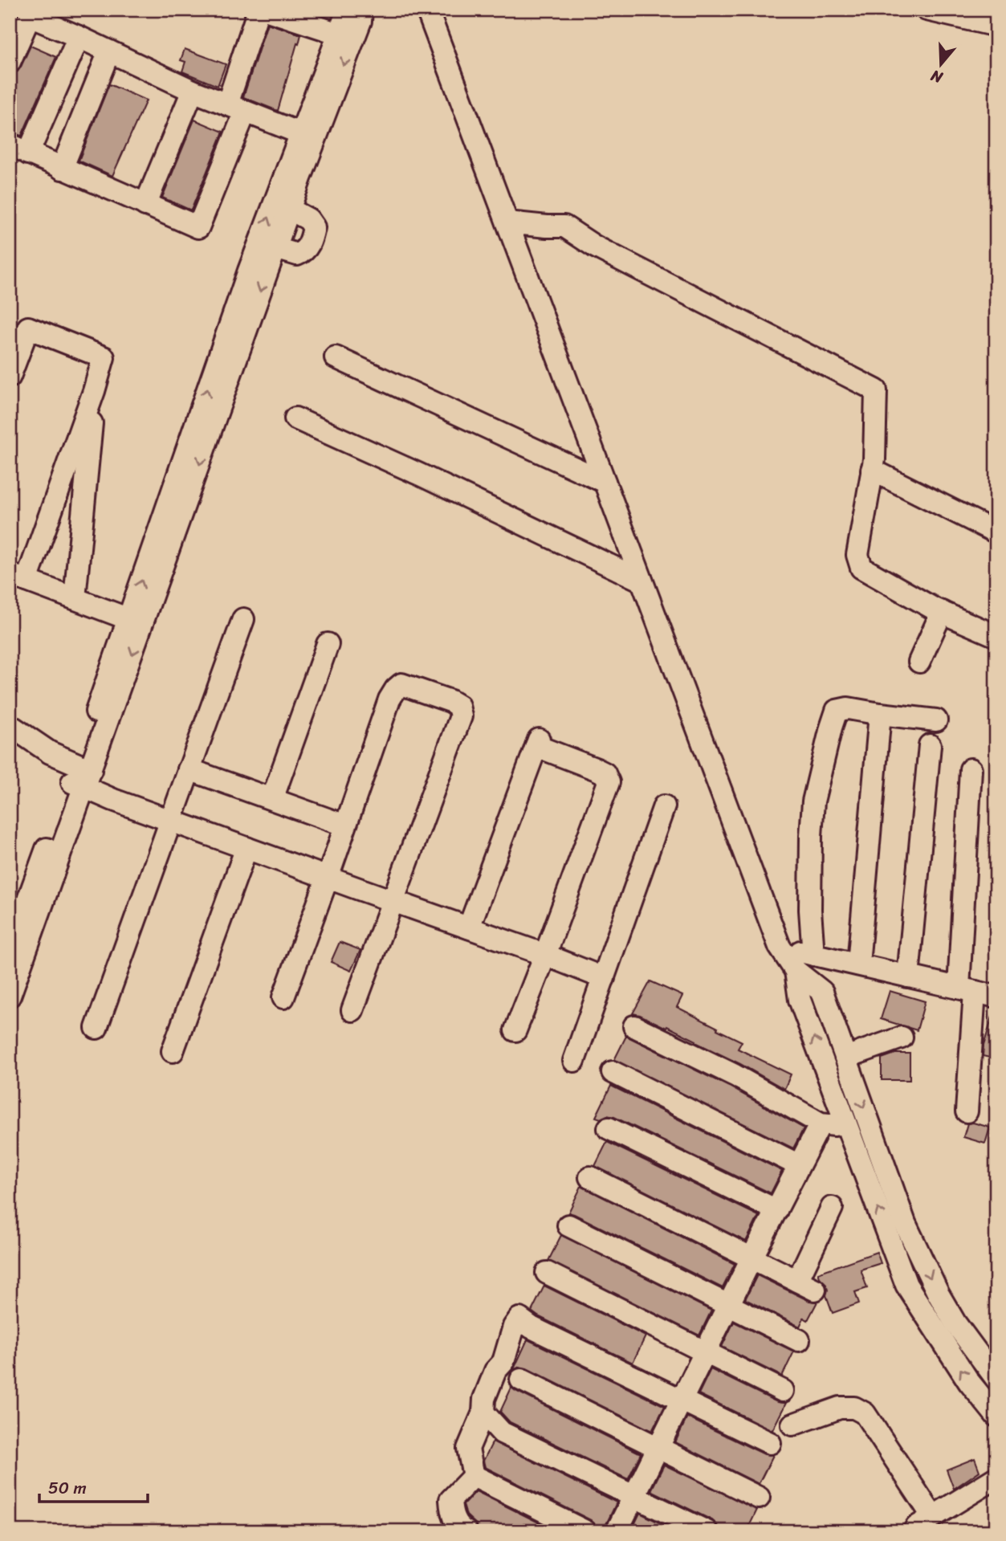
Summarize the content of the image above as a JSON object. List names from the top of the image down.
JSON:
{
  "scale_bar": "50 m",
  "north": "bottom"
}
